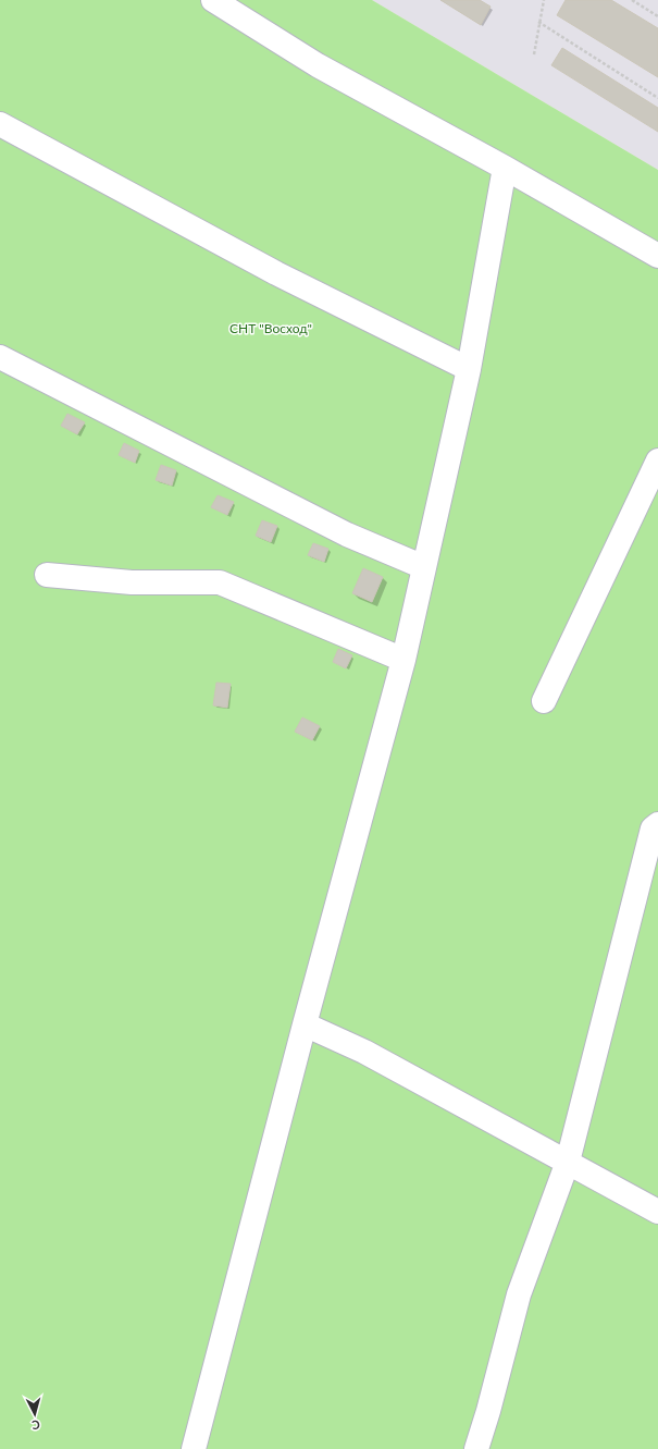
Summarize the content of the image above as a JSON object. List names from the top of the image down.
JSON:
{
  "parks": ["СНТ \"Восход\""],
  "north": "bottom"
}
